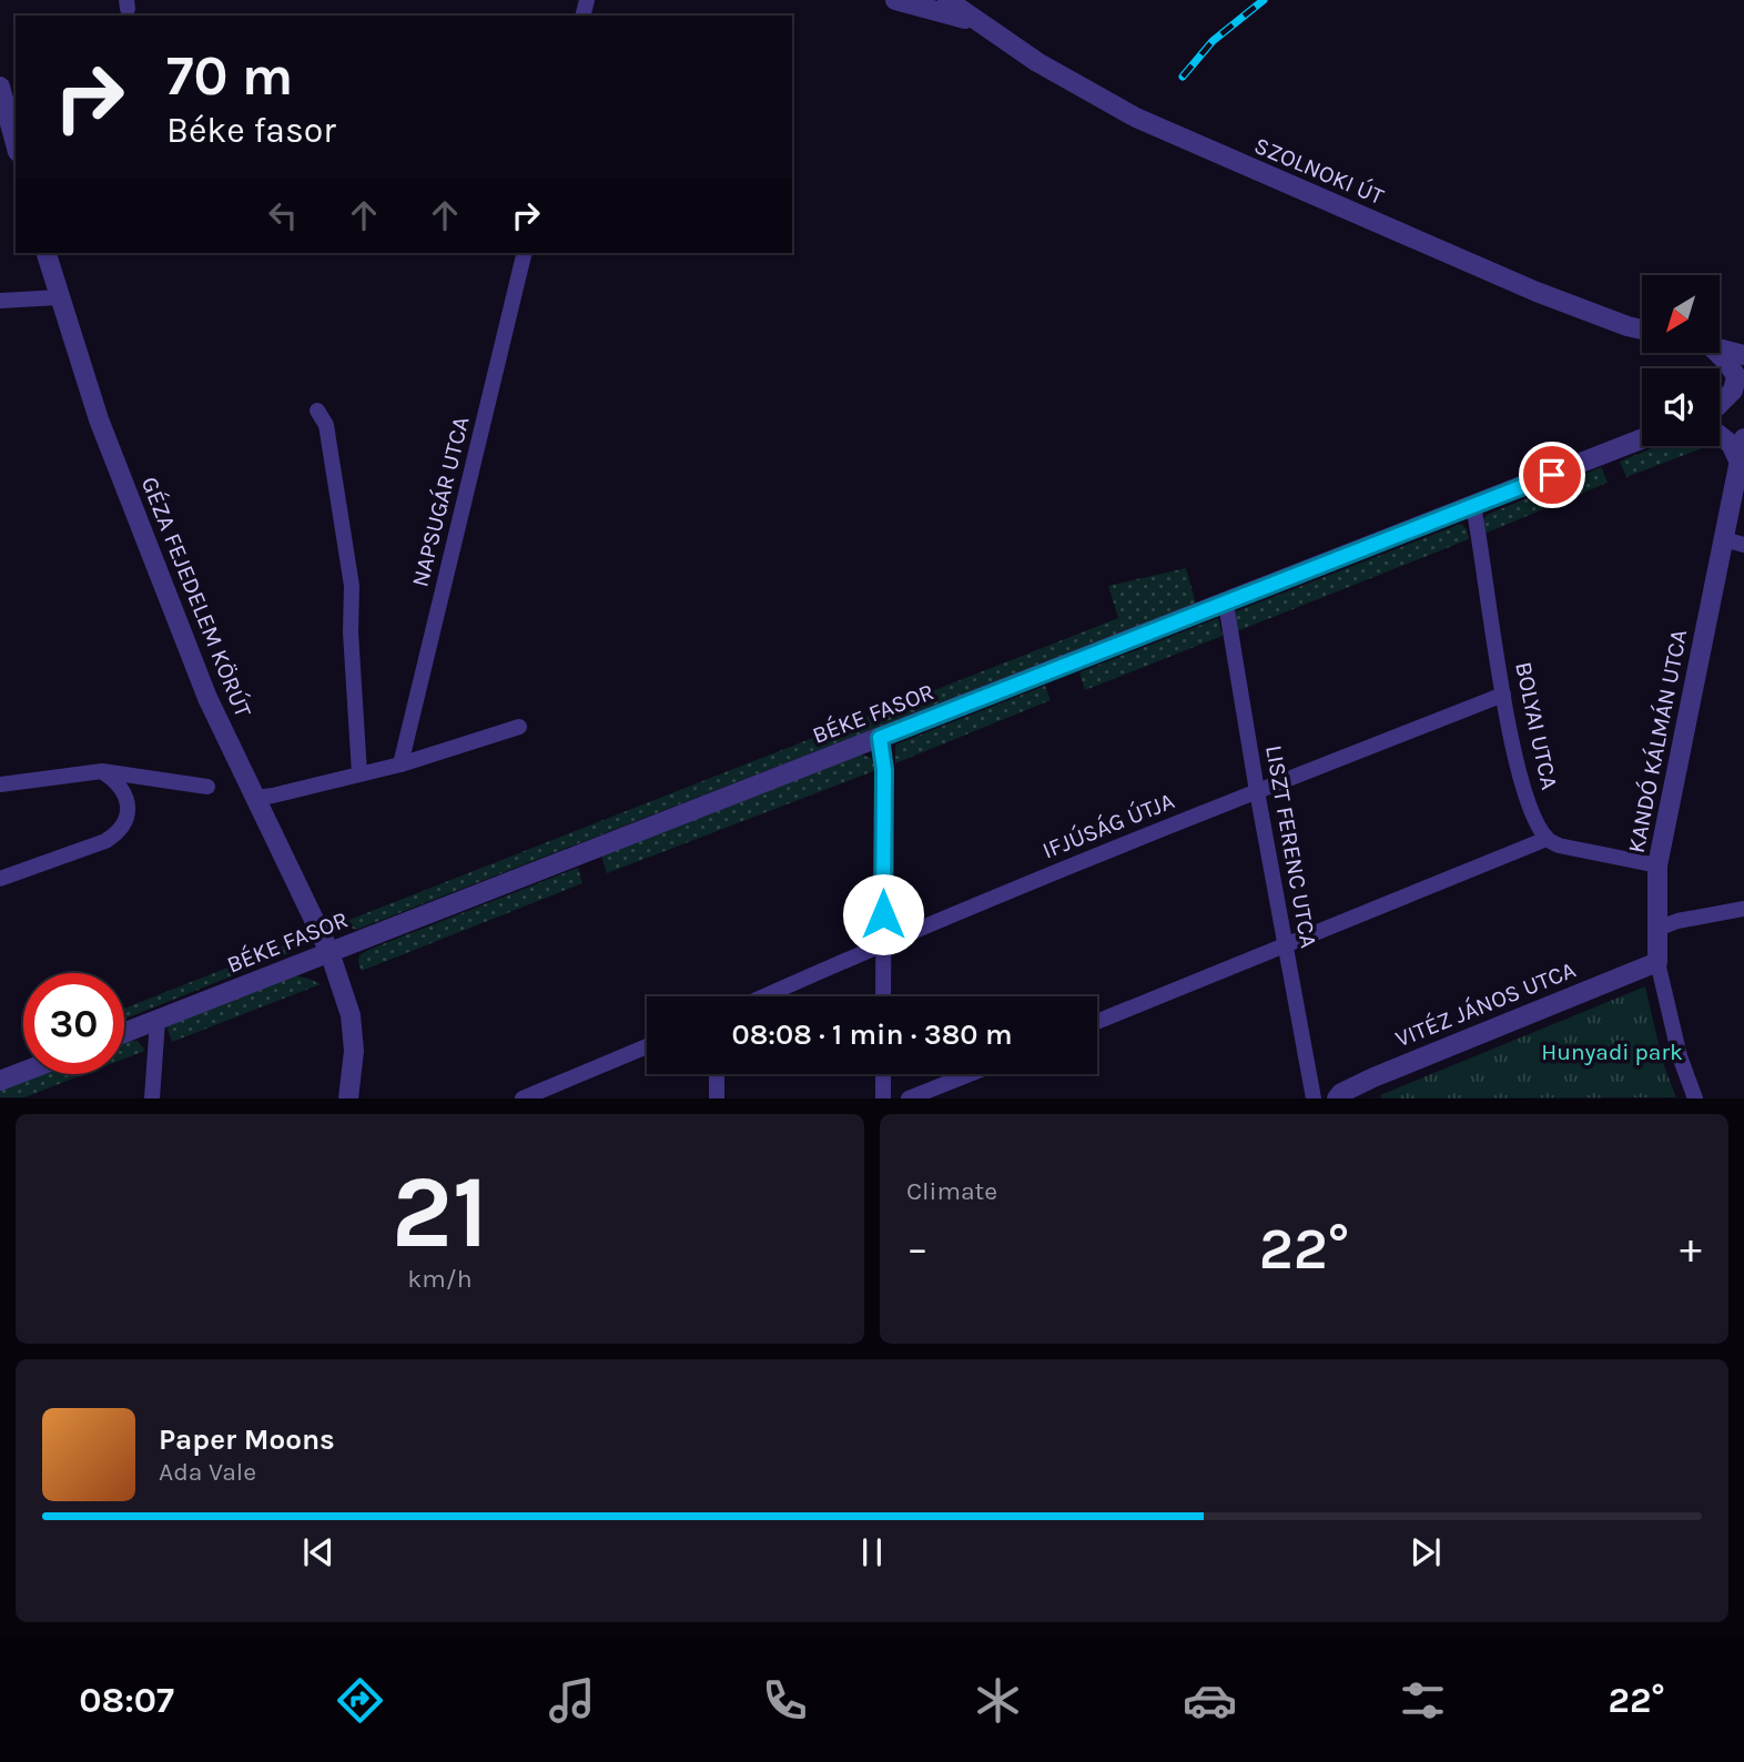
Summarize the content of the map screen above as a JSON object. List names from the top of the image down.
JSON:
{
  "streets": {
    "street": [
      "SZOLNOKI ÚT",
      "NAPSUGÁR UTCA",
      "GÉZA FEJEDELEM KÖRÚT",
      "BÉKE FASOR",
      "BOLYAI UTCA",
      "KANDÓ KÁLMÁN UTCA",
      "IFJÚSÁG ÚTJA",
      "LISZT FERENC UTCA",
      "VITÉZ JÁNOS UTCA"
    ]
  },
  "crossings": [
    ["GÉZA FEJEDELEM KÖRÚT", "BÉKE FASOR"],
    ["BÉKE FASOR", "BOLYAI UTCA"],
    ["BÉKE FASOR", "LISZT FERENC UTCA"],
    ["BOLYAI UTCA", "IFJÚSÁG ÚTJA"],
    ["KANDÓ KÁLMÁN UTCA", "VITÉZ JÁNOS UTCA"],
    ["IFJÚSÁG ÚTJA", "LISZT FERENC UTCA"]
  ],
  "parks": ["Hunyadi park"],
  "north": "bottom left",
  "page": {
    "turn": ["70 m", "Béke fasor"],
    "limit": "30",
    "trip": "08:08 · 1 min · 380 m",
    "tile": [
      ["21", "km/h"],
      "Climate"
    ],
    "heat": ["−", "22°", "+"],
    "song": ["Paper Moons", "Ada Vale"],
    "tabs": ["08:07", "22°"]
  }
}
